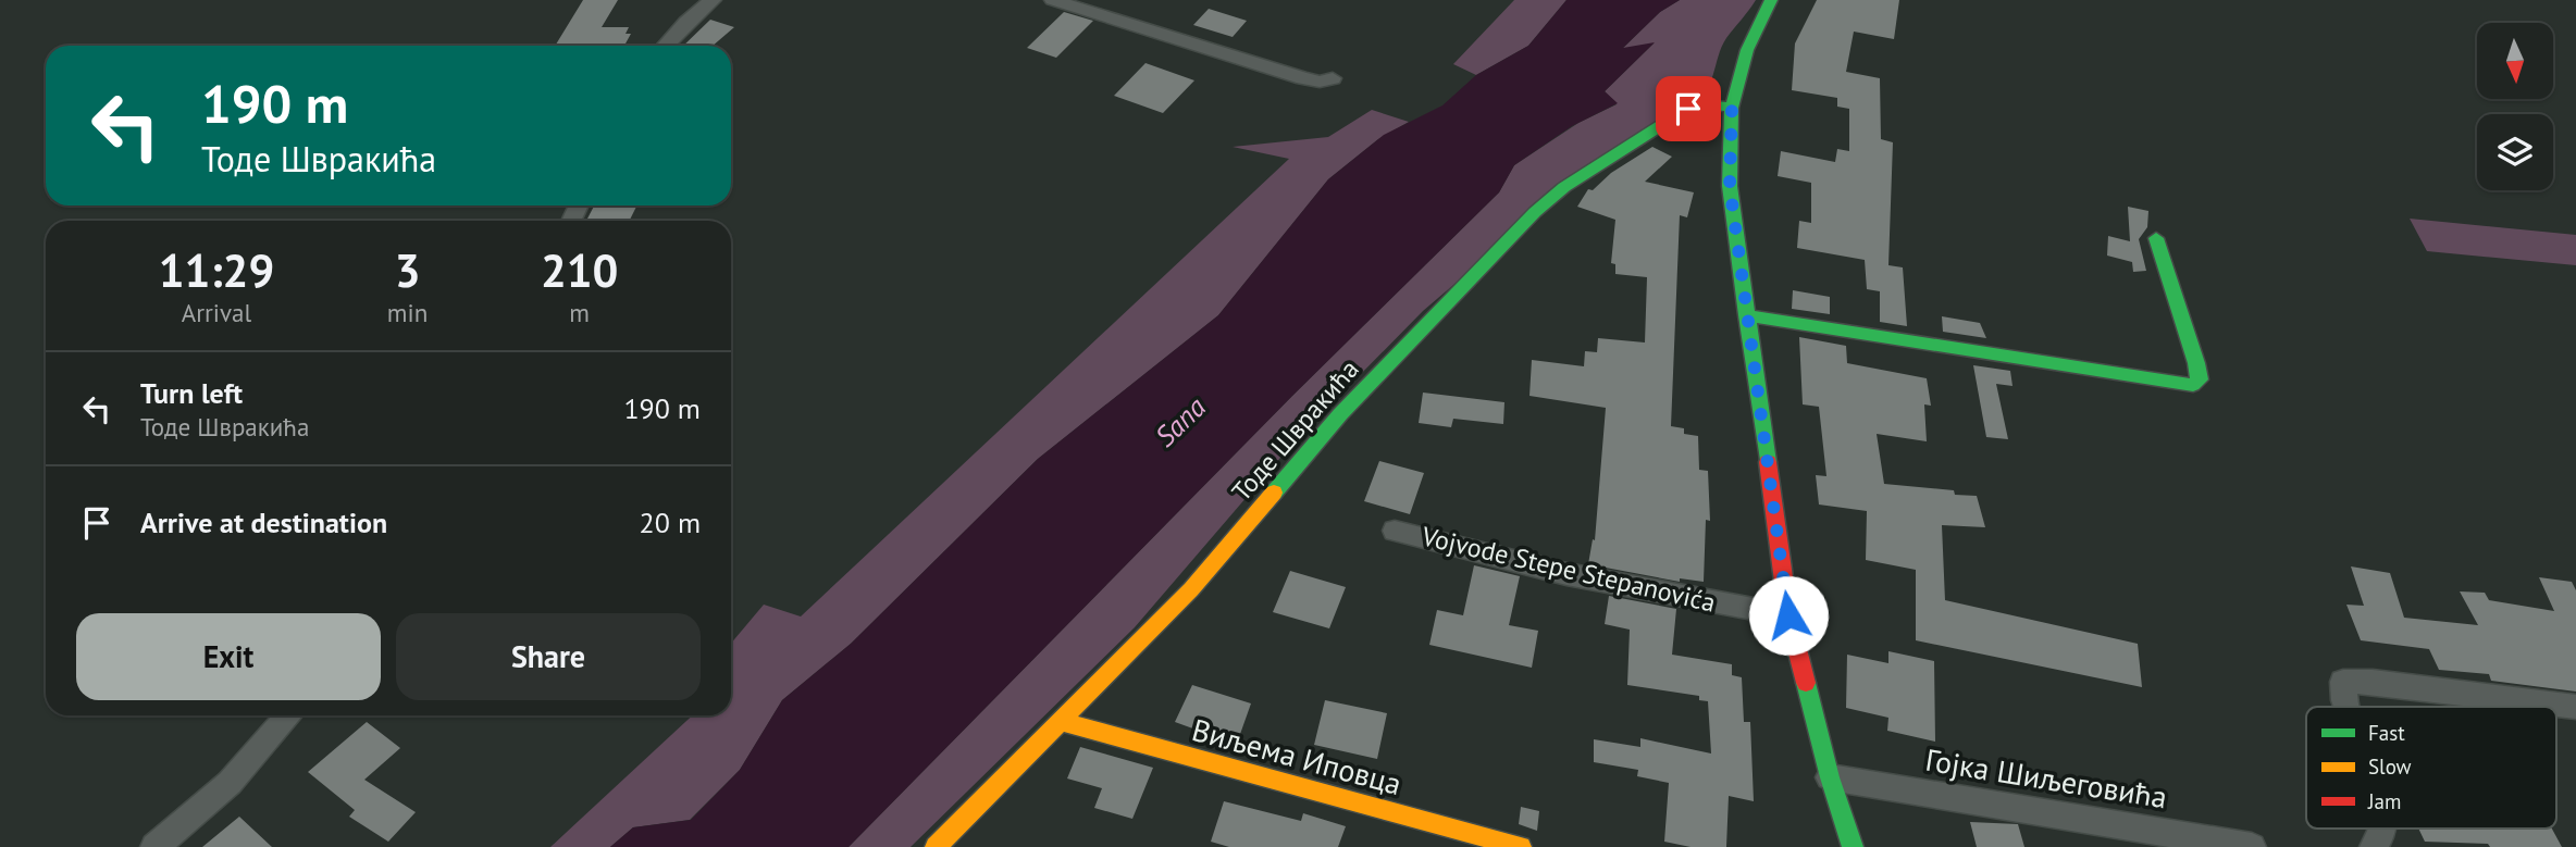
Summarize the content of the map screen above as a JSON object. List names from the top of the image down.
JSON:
{
  "streets": {
    "street": [
      "Тоде Швракића",
      "Vojvode Stepe Stepanovića",
      "Виљема Иповца",
      "Гојка Шиљеговића"
    ]
  },
  "crossings": [
    ["Тоде Швракића", "Виљема Иповца"]
  ],
  "water": ["Sana"],
  "legend": ["Fast", "Slow", "Jam"],
  "north": "bottom",
  "page": {
    "turn": ["190 m", "Тоде Швракића"],
    "eta": [
      "11:29",
      "Arrival",
      "3",
      "min",
      "210",
      "m"
    ],
    "list": [
      {
        "name": "Turn left",
        "note": "Тоде Швракића",
        "value": "190 m"
      },
      {
        "name": "Arrive at destination",
        "value": "20 m"
      }
    ],
    "buttons": ["Exit", "Share"]
  }
}
